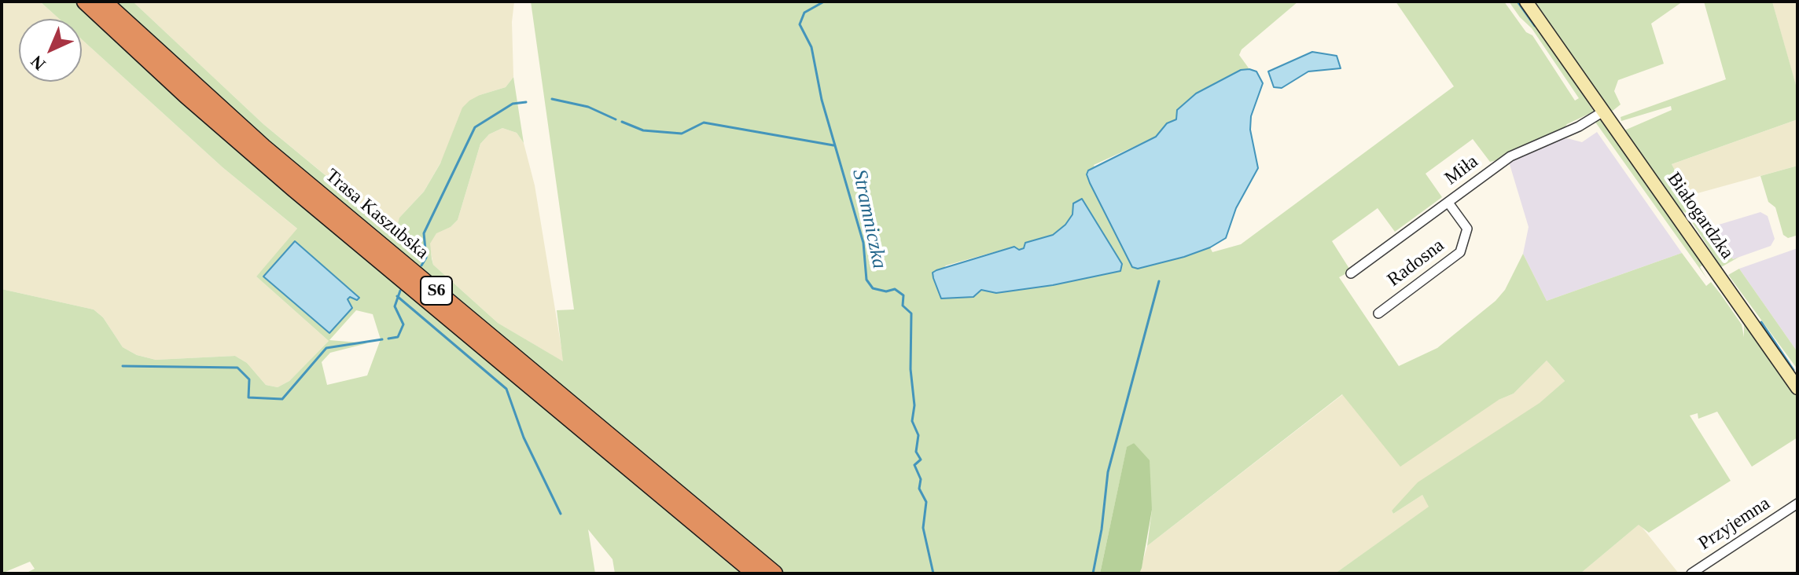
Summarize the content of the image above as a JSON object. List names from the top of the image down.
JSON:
{
  "streets": {
    "highway": ["Trasa Kaszubska", "S6"],
    "main road": ["Białogardzka"],
    "street": ["Miła", "Radosna", "Przyjemna"]
  },
  "crossings": [
    ["Miła", "Białogardzka"],
    ["Miła", "Radosna"]
  ],
  "water": ["Stramniczka"],
  "north": "bottom left"
}
